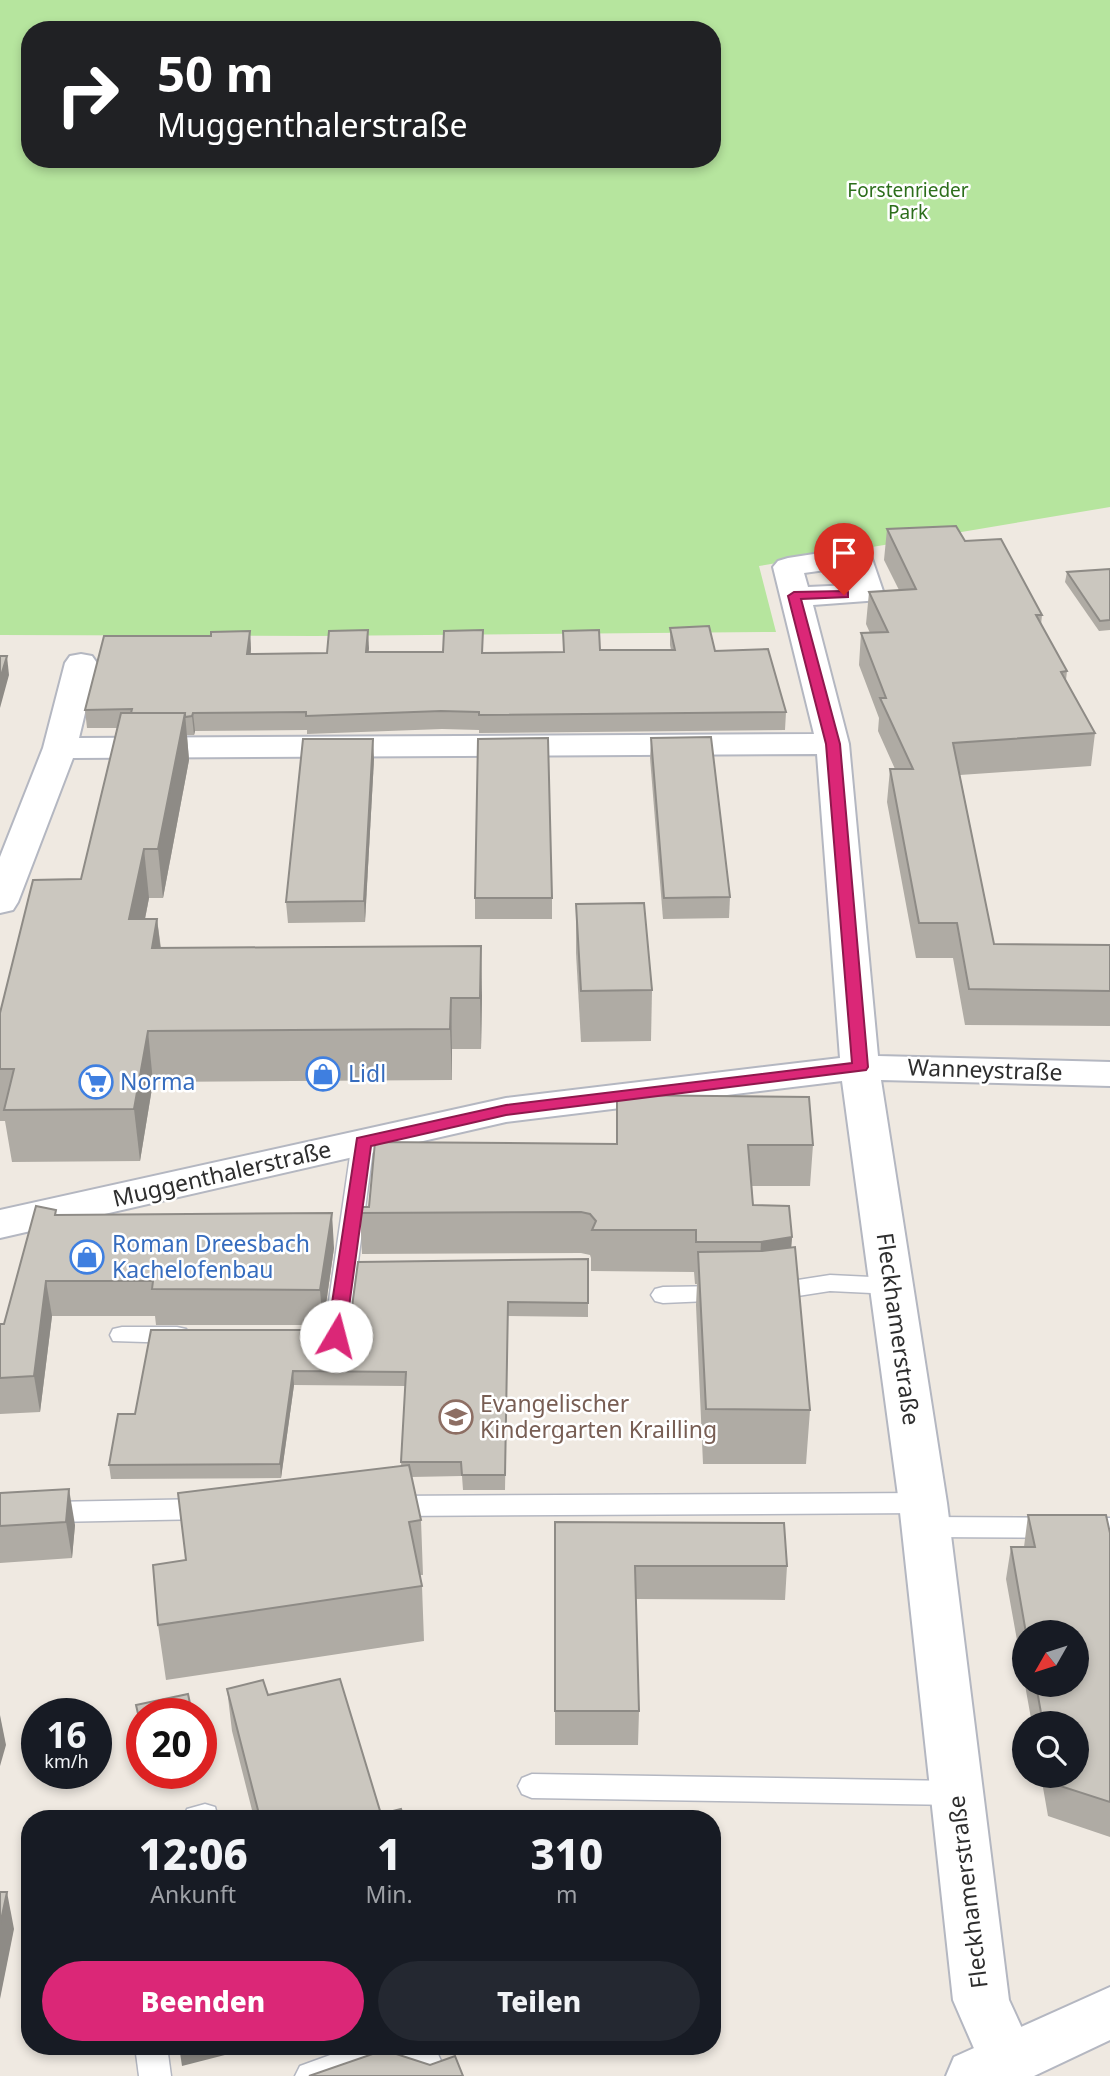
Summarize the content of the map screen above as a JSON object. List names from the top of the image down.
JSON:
{
  "streets": {
    "street": ["Wanneystraße", "Muggenthalerstraße", "Fleckhamerstraße"]
  },
  "crossings": [
    ["Wanneystraße", "Muggenthalerstraße"],
    ["Wanneystraße", "Fleckhamerstraße"],
    ["Muggenthalerstraße", "Fleckhamerstraße"]
  ],
  "parks": ["Forstenrieder Park"],
  "places": {
    "shop": ["Lidl", "Roman Dreesbach Kachelofenbau"],
    "supermarket": ["Norma"],
    "school or university": ["Evangelischer Kindergarten Krailling"]
  },
  "north": "bottom left",
  "page": {
    "turn": ["50 m", "Muggenthalerstraße"],
    "speed": "16 km/h",
    "limit": "20",
    "eta": [
      "12:06",
      "Ankunft",
      "1",
      "Min.",
      "310",
      "m"
    ],
    "buttons": ["Beenden", "Teilen"]
  }
}
